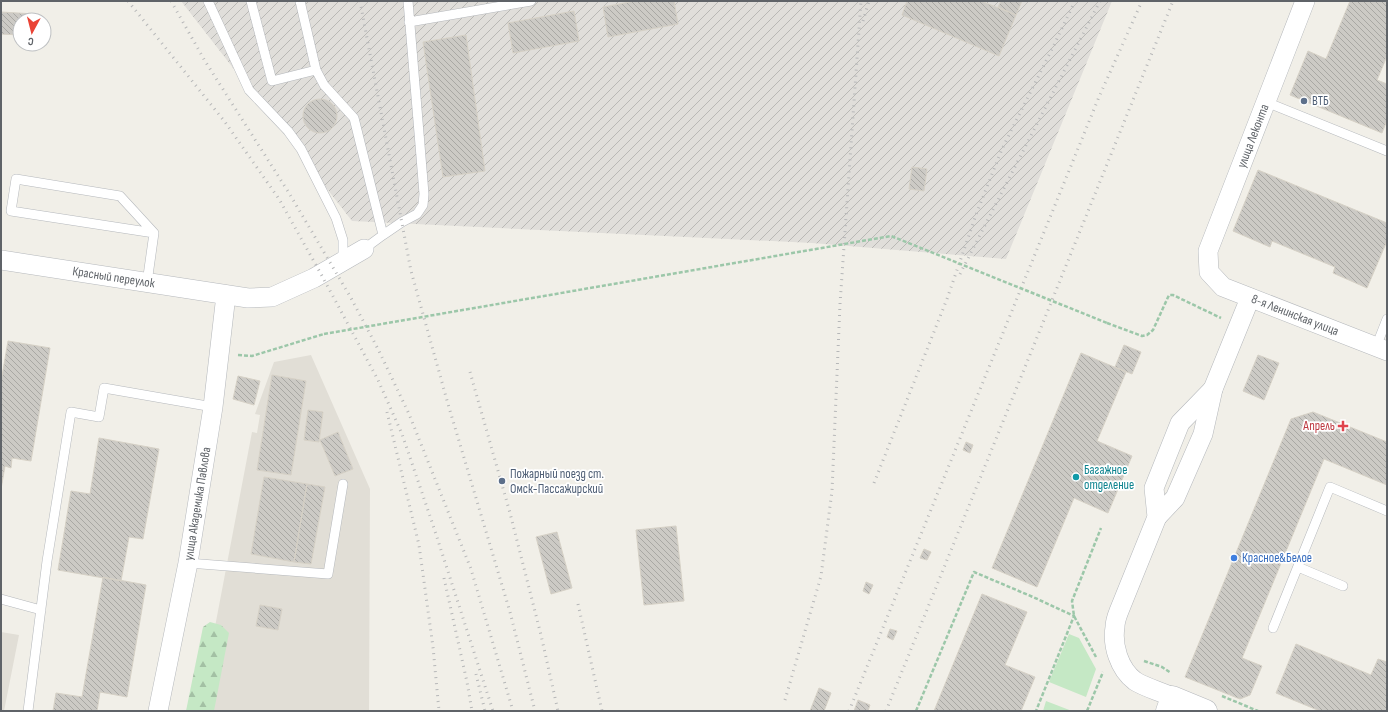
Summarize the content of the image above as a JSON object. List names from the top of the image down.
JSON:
{
  "streets": {
    "street": [
      "улица Леконта",
      "Красный переулок",
      "8-я Ленинская улица",
      "улица Академика Павлова"
    ]
  },
  "crossings": [
    ["улица Леконта", "8-я Ленинская улица"],
    ["Красный переулок", "улица Академика Павлова"]
  ],
  "places": {
    "other": [
      "ВТБ",
      "Багажное отделение",
      "Пожарный поезд ст. Омск-Пассажирский",
      "Красное&Белое"
    ],
    "health": ["Апрель"]
  },
  "north": "bottom"
}
